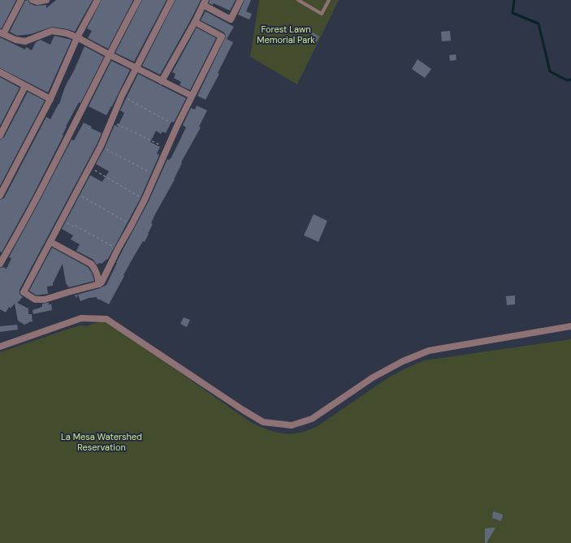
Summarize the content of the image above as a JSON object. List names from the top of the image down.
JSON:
{
  "parks": ["Forest Lawn Memorial Park", "La Mesa Watershed Reservation"]
}
